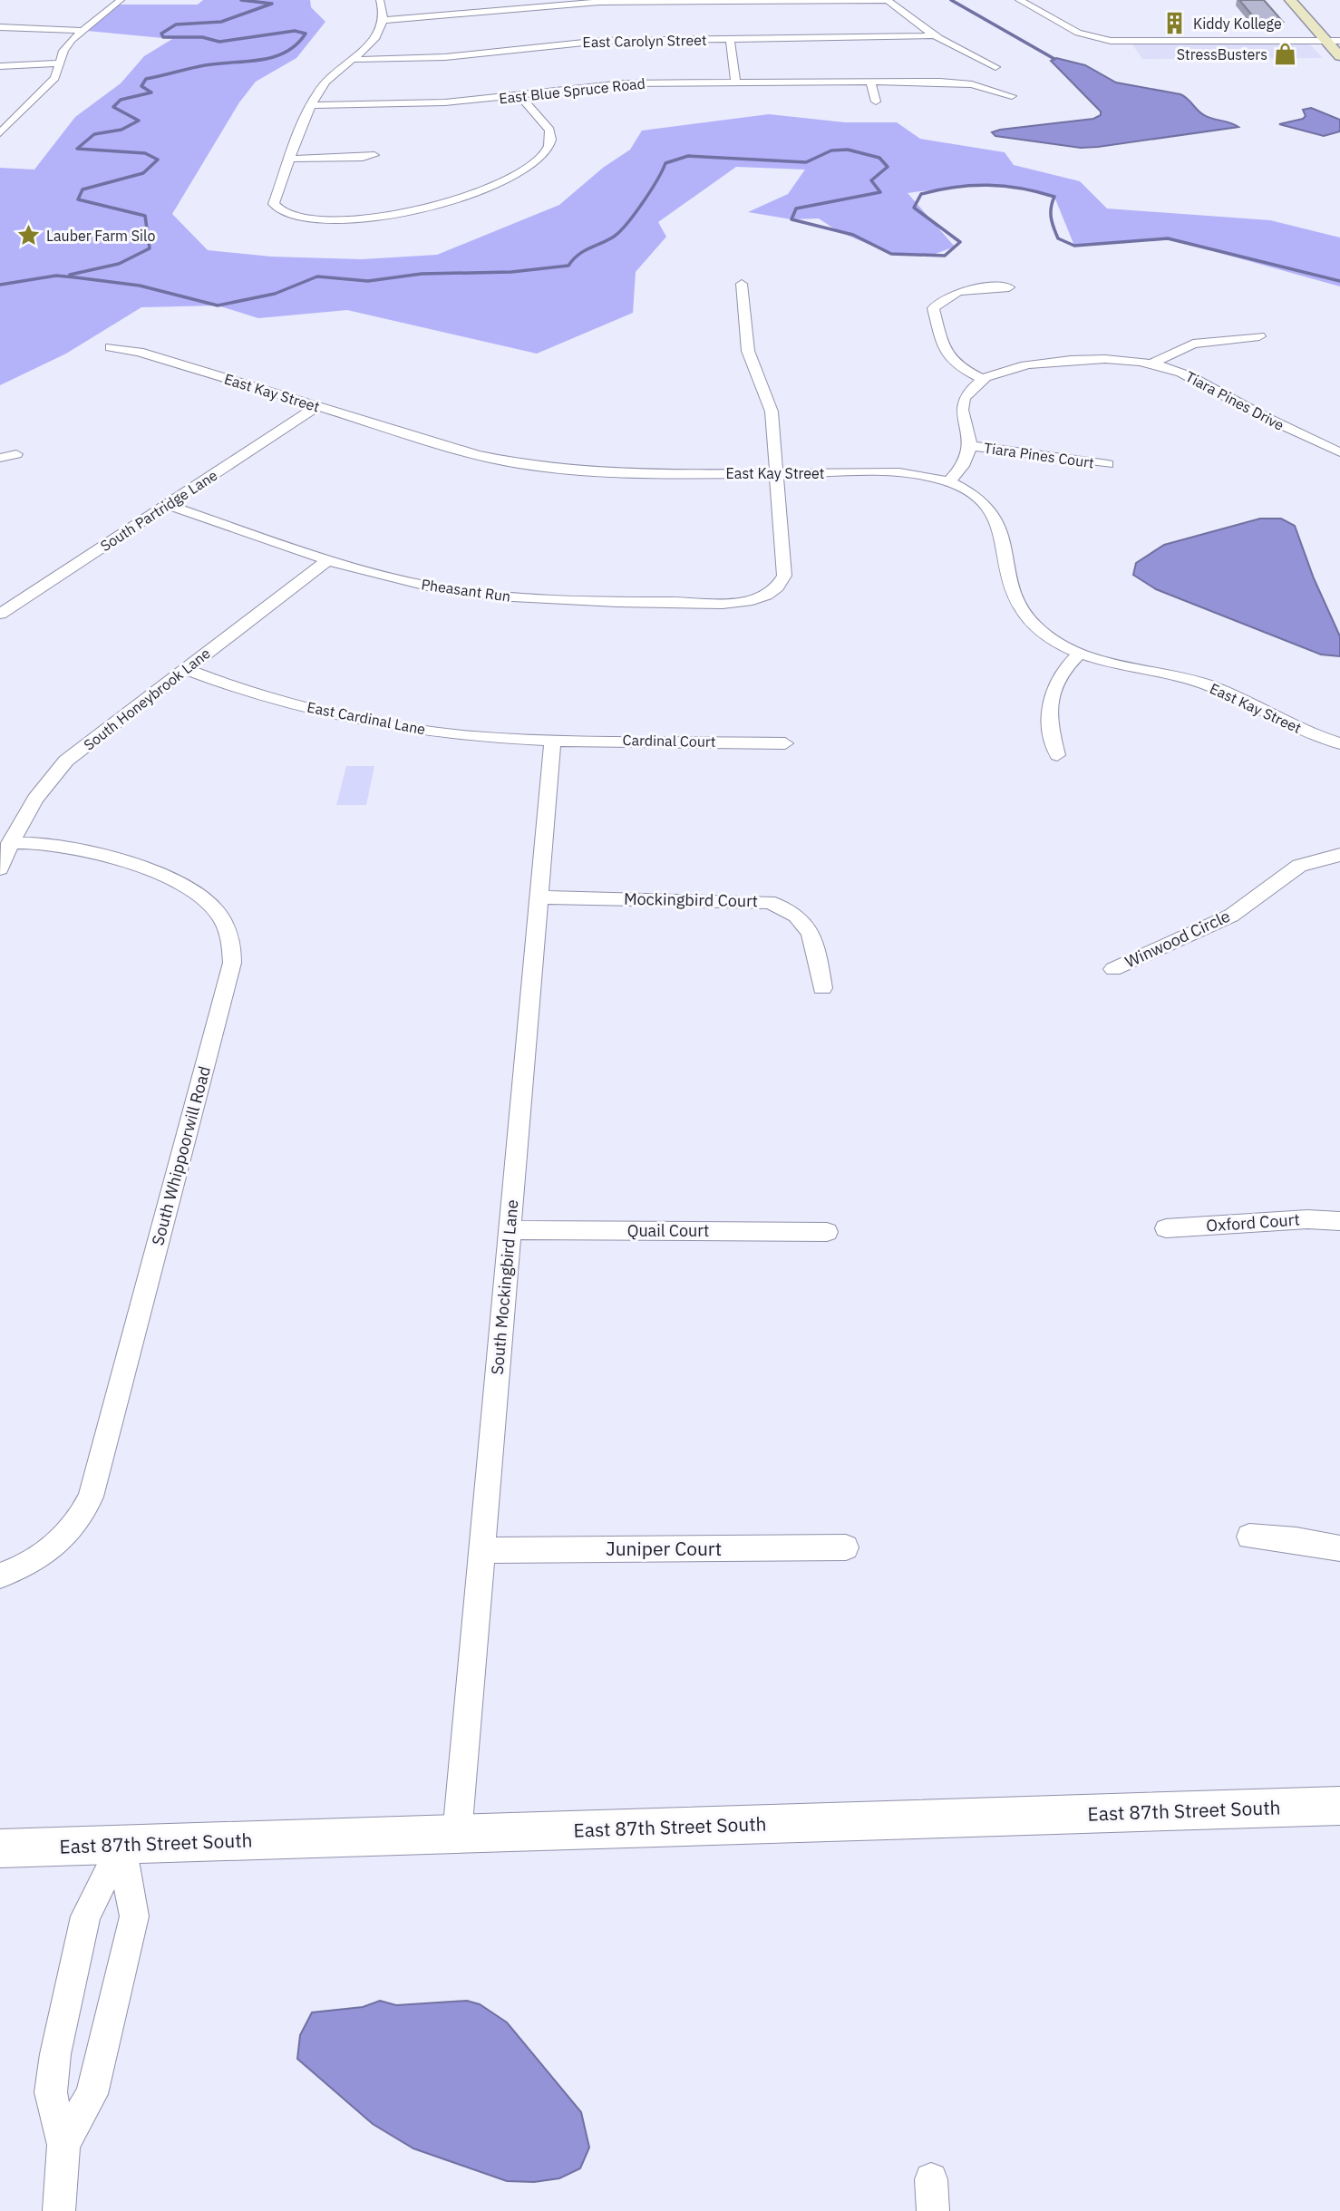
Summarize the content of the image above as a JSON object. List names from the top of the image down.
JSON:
{
  "streets": {
    "street": [
      "East Carolyn Street",
      "East Blue Spruce Road",
      "East Kay Street",
      "Tiara Pines Drive",
      "Tiara Pines Court",
      "South Partridge Lane",
      "Pheasant Run",
      "South Honeybrook Lane",
      "East Cardinal Lane",
      "Cardinal Court",
      "Mockingbird Court",
      "Winwood Circle",
      "South Whippoorwill Road",
      "Oxford Court",
      "Quail Court",
      "South Mockingbird Lane",
      "Juniper Court",
      "East 87th Street South"
    ]
  },
  "crossings": [
    ["East Kay Street", "South Partridge Lane"],
    ["East Kay Street", "Pheasant Run"],
    ["South Partridge Lane", "Pheasant Run"],
    ["Pheasant Run", "South Honeybrook Lane"],
    ["South Honeybrook Lane", "East Cardinal Lane"],
    ["South Honeybrook Lane", "South Whippoorwill Road"],
    ["East Cardinal Lane", "Cardinal Court"],
    ["East Cardinal Lane", "South Mockingbird Lane"],
    ["Cardinal Court", "South Mockingbird Lane"],
    ["Mockingbird Court", "South Mockingbird Lane"],
    ["Quail Court", "South Mockingbird Lane"],
    ["South Mockingbird Lane", "Juniper Court"],
    ["South Mockingbird Lane", "East 87th Street South"]
  ],
  "places": {
    "building": ["Kiddy Kollege"],
    "shop": ["StressBusters"],
    "place": ["Lauber Farm Silo"]
  }
}
